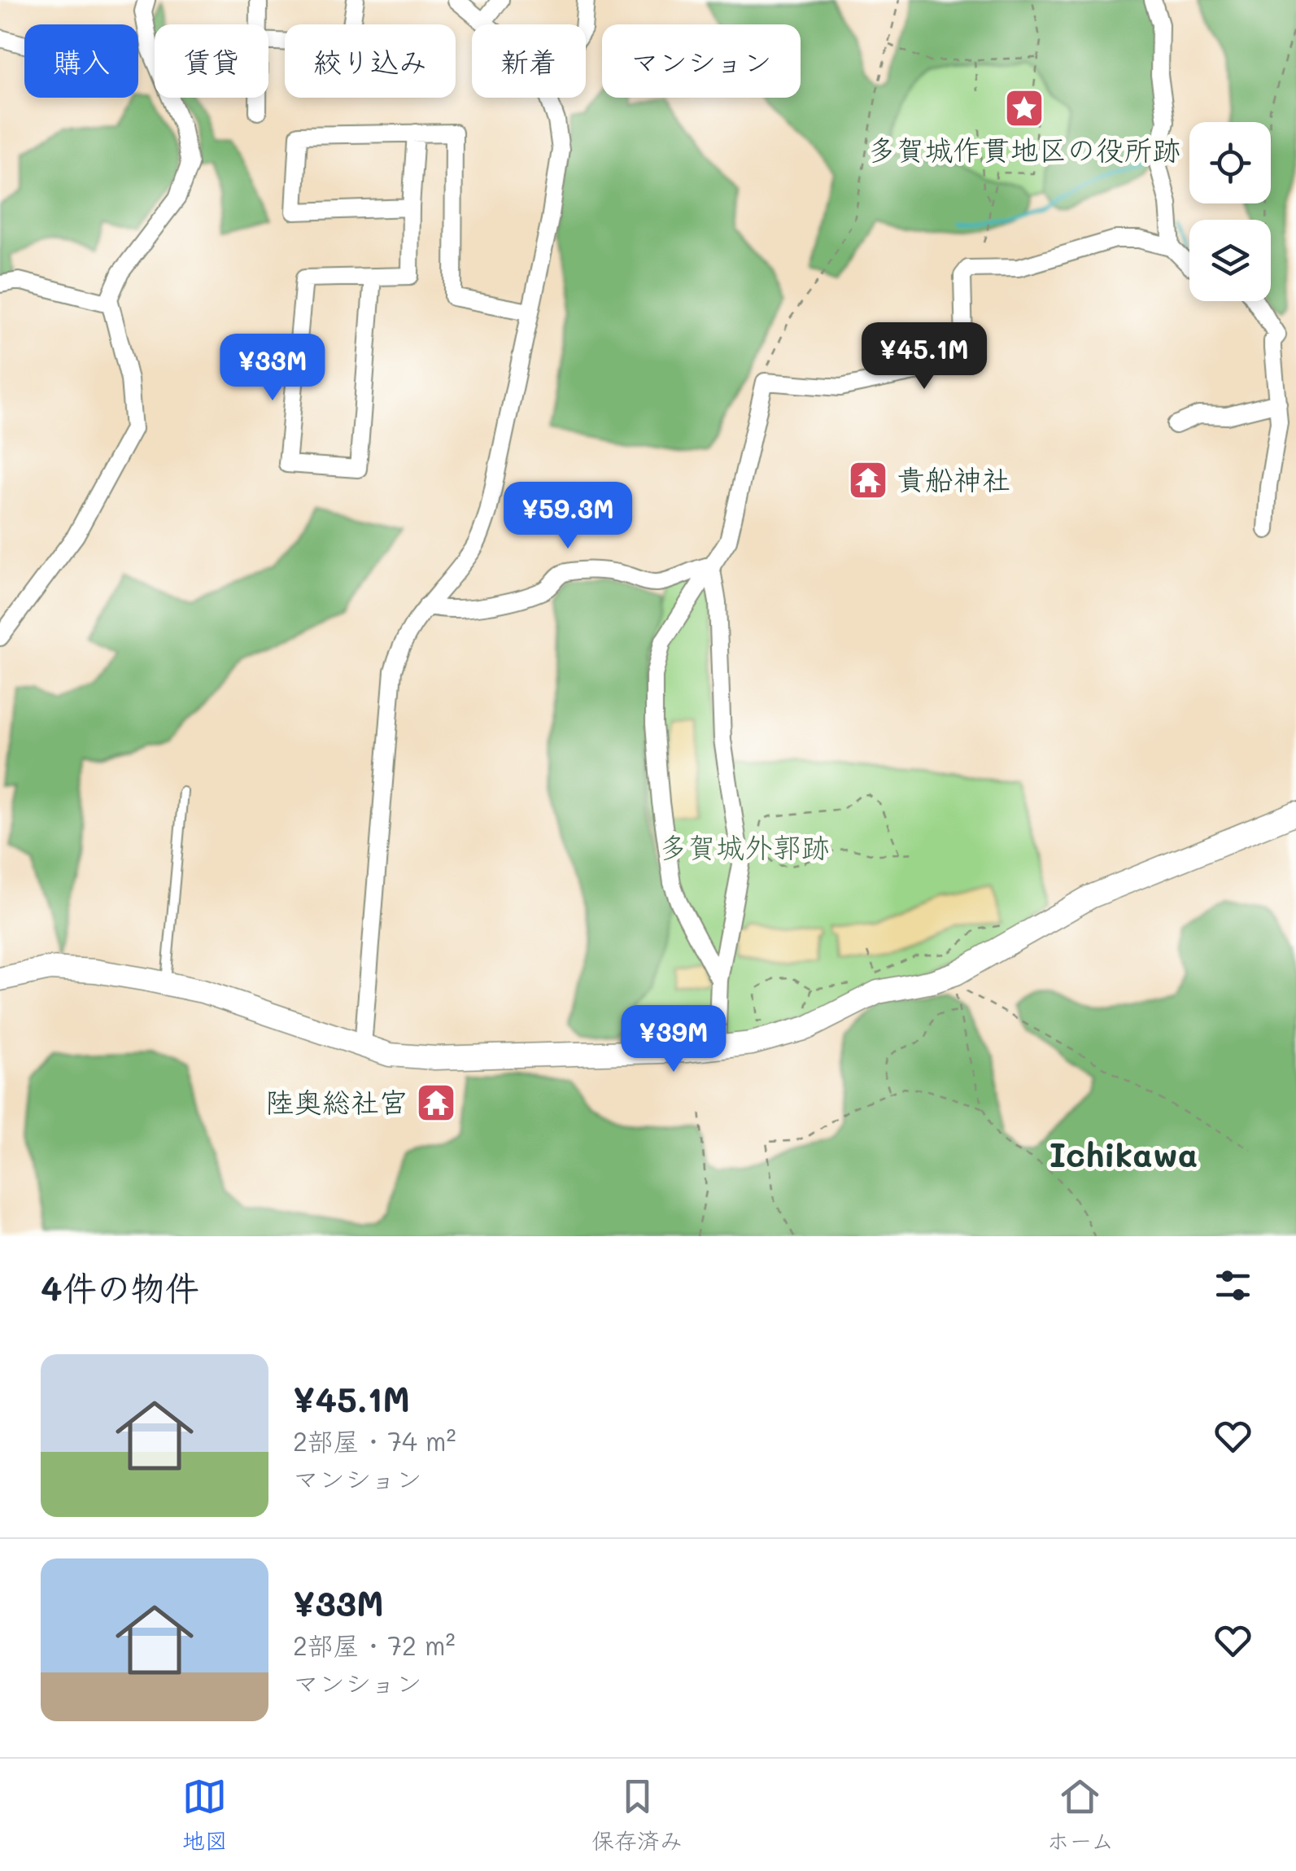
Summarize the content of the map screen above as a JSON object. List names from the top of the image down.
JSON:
{
  "districts": ["Ichikawa"],
  "parks": ["多賀城外郭跡"],
  "places": {
    "place": ["多賀城作貫地区の役所跡"],
    "temple": ["貴船神社", "陸奥総社宮"]
  },
  "page": {
    "chip": [
      "購入",
      "賃貸",
      "絞り込み",
      "新着",
      "マンション"
    ],
    "price": [
      "¥45.1M",
      "¥33M",
      "¥59.3M",
      "¥39M"
    ],
    "heading": "4件の物件",
    "list": [
      {
        "name": "¥45.1M",
        "note": "2部屋 · 74 m² · マンション"
      },
      {
        "name": "¥33M",
        "note": "2部屋 · 72 m² · マンション"
      }
    ],
    "tabs": ["地図", "保存済み", "ホーム"]
  }
}
